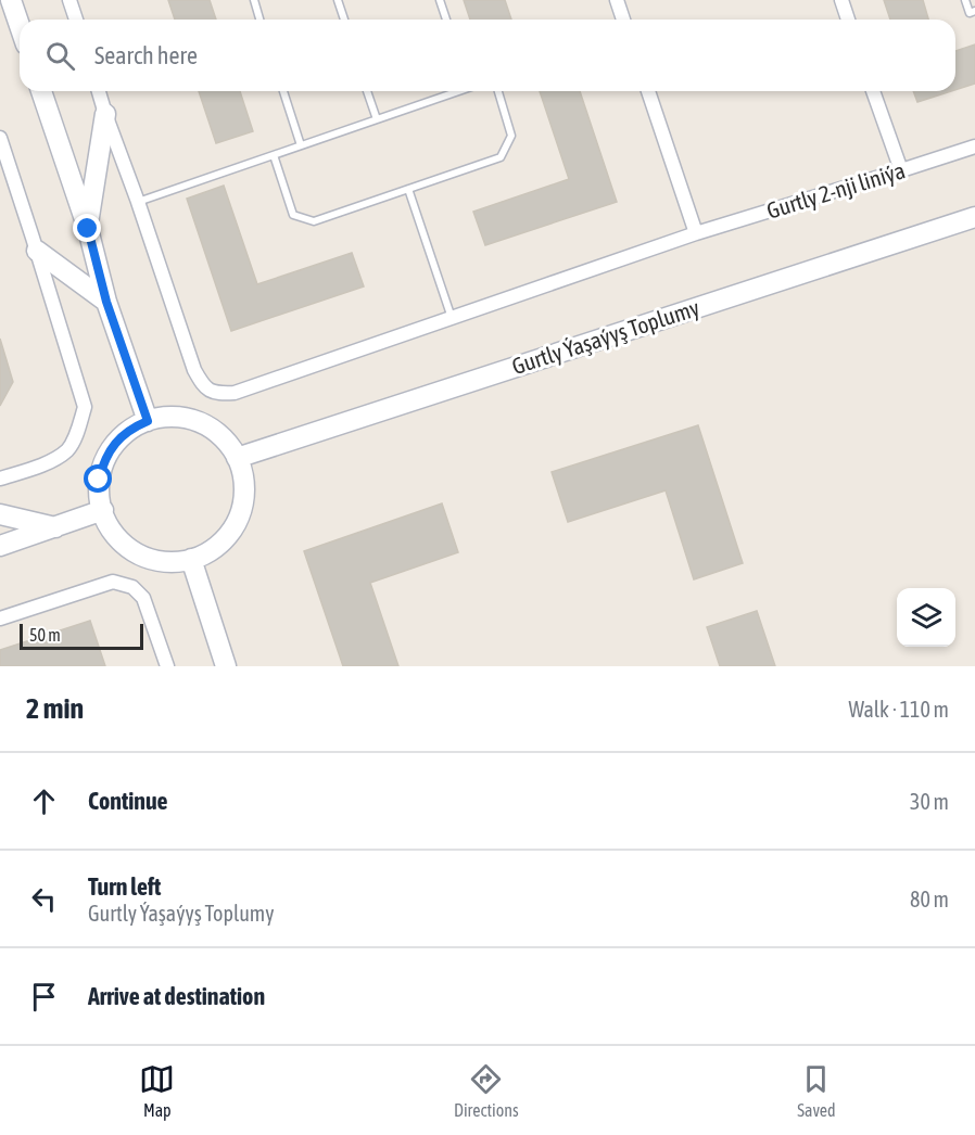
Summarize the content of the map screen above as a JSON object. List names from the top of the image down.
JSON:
{
  "streets": {
    "street": ["Gurtly 2-nji liniýa", "Gurtly Ýaşaýyş Toplumy"]
  },
  "scale_bar": "50 m",
  "page": {
    "search": "Search here",
    "scale": "50 m",
    "heading": ["2 min", "Walk · 110 m"],
    "list": [
      ["Continue", "30 m"],
      ["Turn left", "Gurtly Ýaşaýyş Toplumy", "80 m"],
      "Arrive at destination"
    ],
    "nav": ["Map", "Directions", "Saved"]
  }
}
